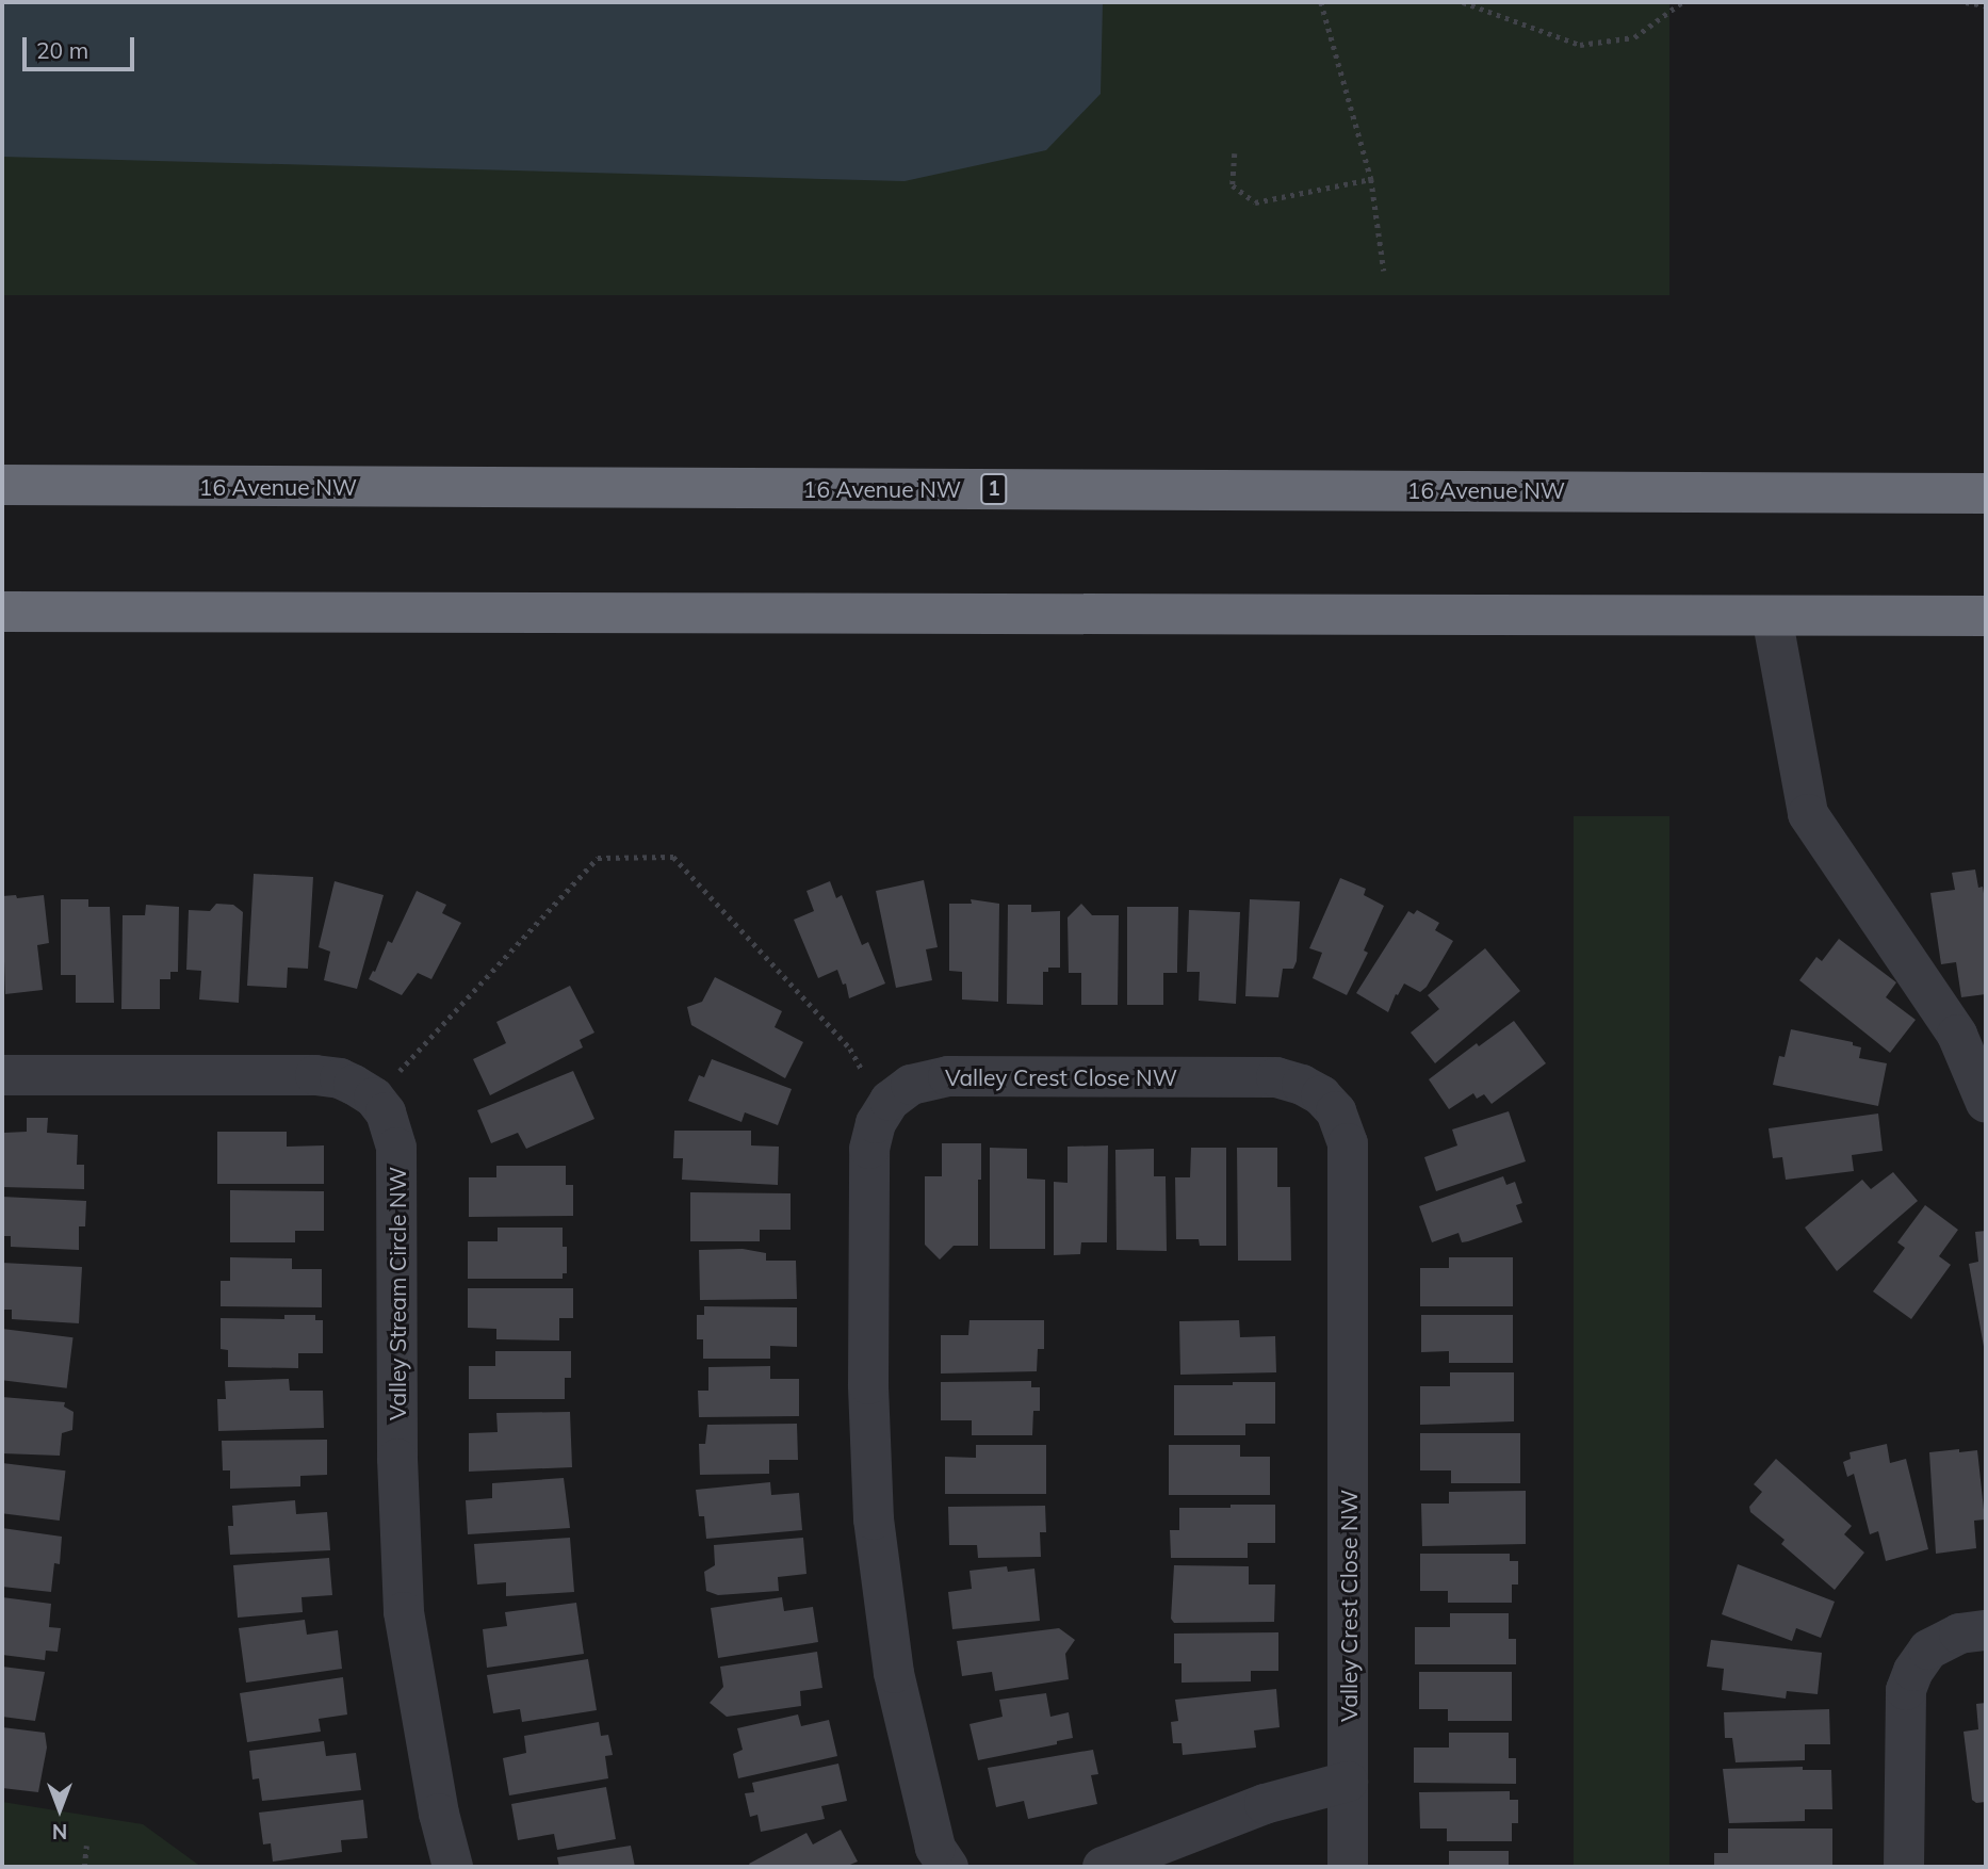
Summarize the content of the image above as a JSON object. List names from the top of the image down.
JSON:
{
  "streets": {
    "highway": ["16 Avenue NW", "1"],
    "street": ["Valley Crest Close NW", "Valley Stream Circle NW"]
  },
  "scale_bar": "20 m",
  "north": "bottom"
}
